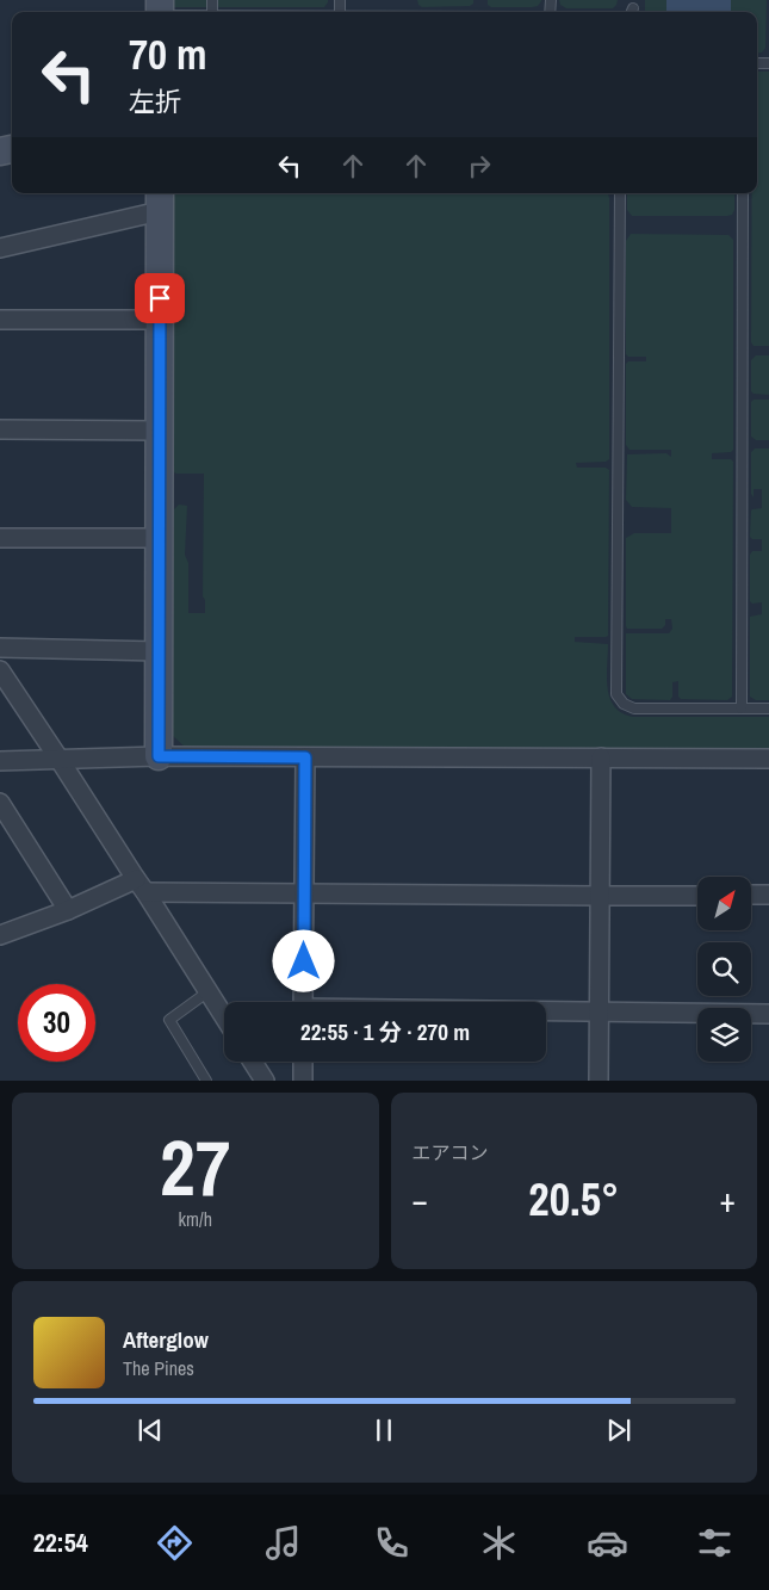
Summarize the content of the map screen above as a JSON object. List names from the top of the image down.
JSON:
{
  "north": "top right",
  "page": {
    "turn": ["70 m", "左折"],
    "limit": "30",
    "trip": "22:55 · 1 分 · 270 m",
    "tile": [
      ["27", "km/h"],
      "エアコン"
    ],
    "heat": ["−", "20.5°", "+"],
    "song": ["Afterglow", "The Pines"],
    "tabs": "22:54"
  }
}
